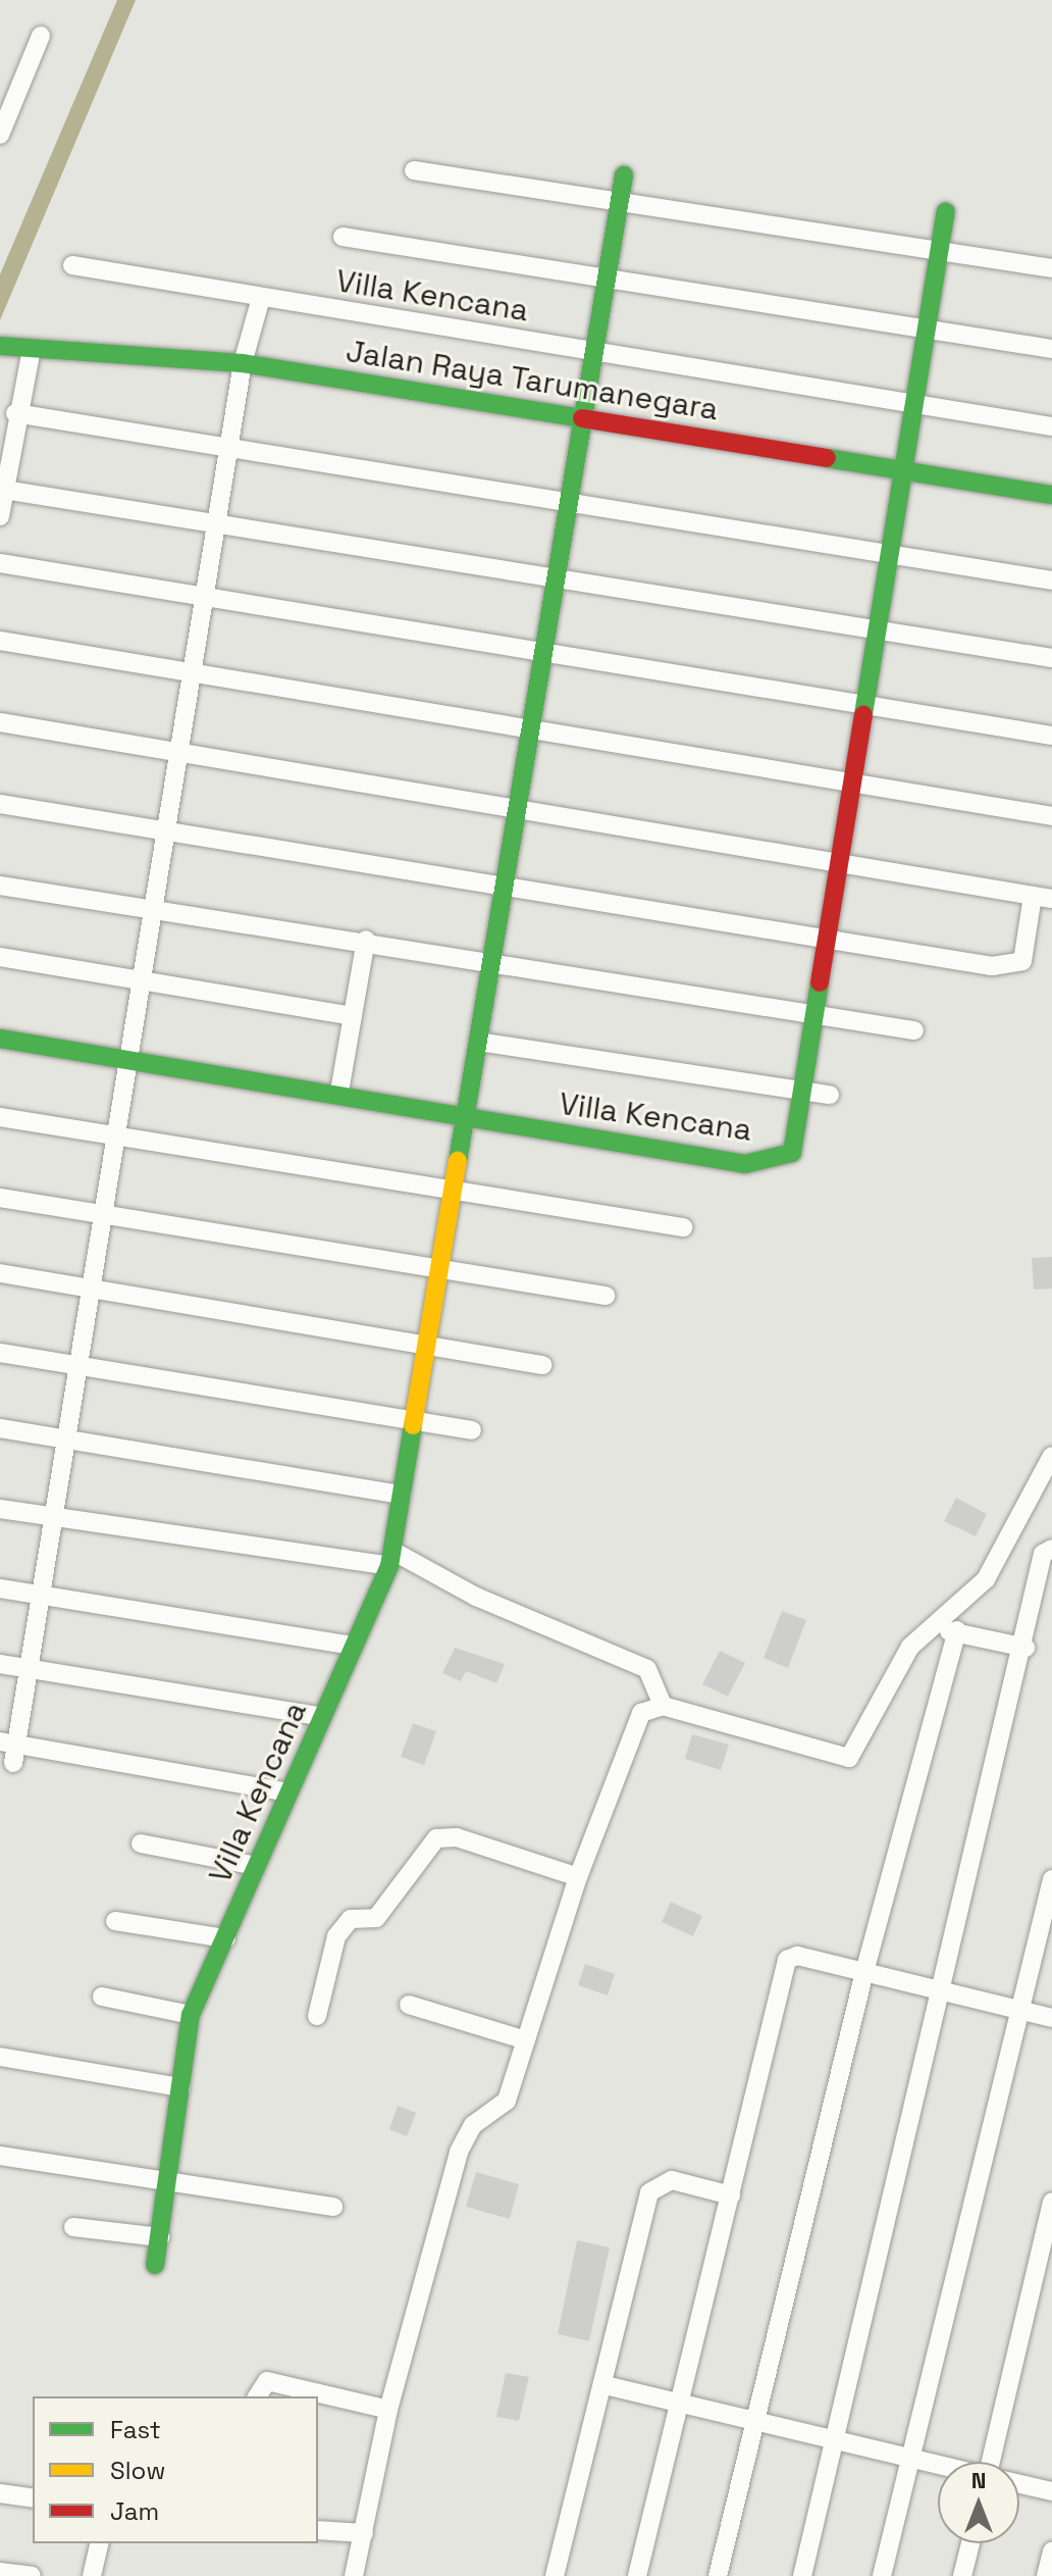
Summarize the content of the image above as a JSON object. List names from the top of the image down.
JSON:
{
  "streets": {
    "street": ["Villa Kencana", "Jalan Raya Tarumanegara"]
  },
  "crossings": [
    ["Villa Kencana", "Jalan Raya Tarumanegara"]
  ],
  "legend": ["Fast", "Slow", "Jam"],
  "north": "top"
}
